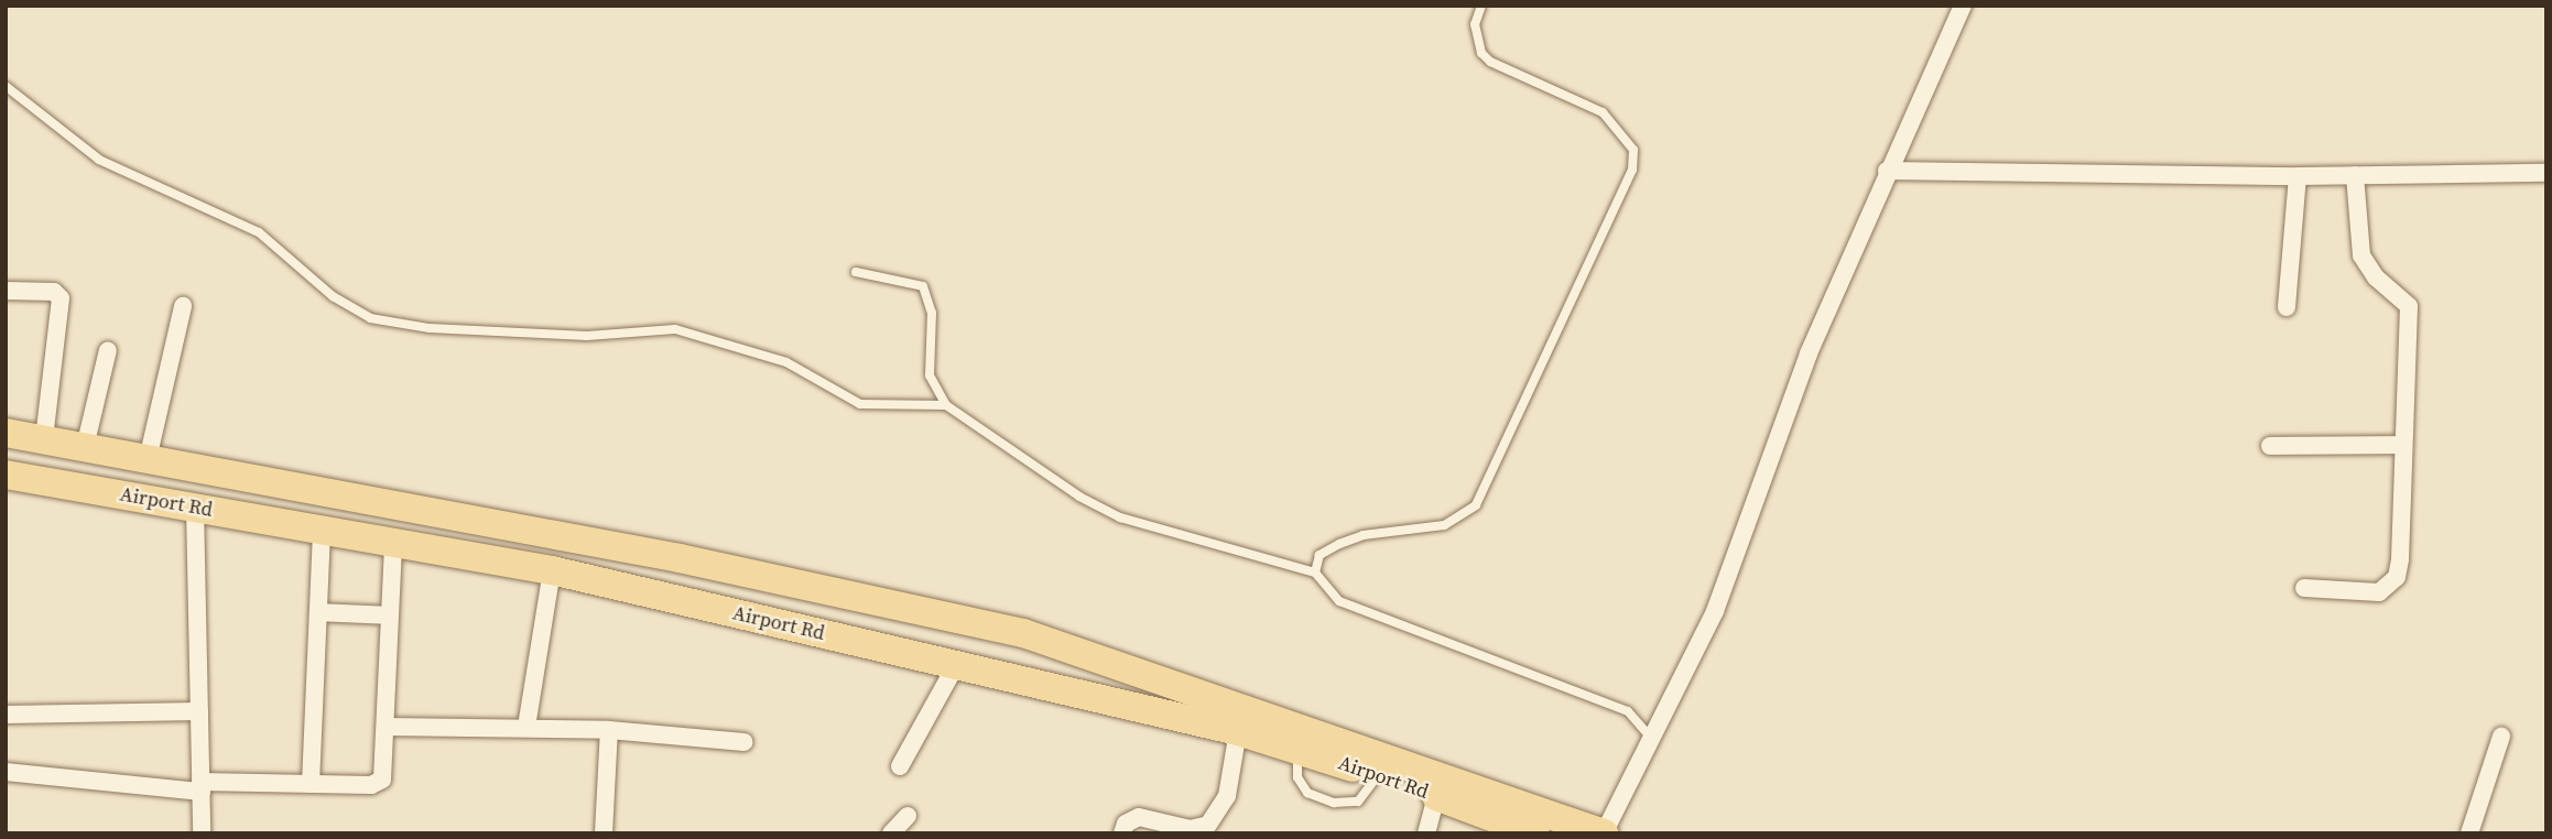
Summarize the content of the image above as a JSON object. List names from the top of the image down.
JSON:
{
  "streets": {
    "main road": ["Airport Rd"]
  }
}
